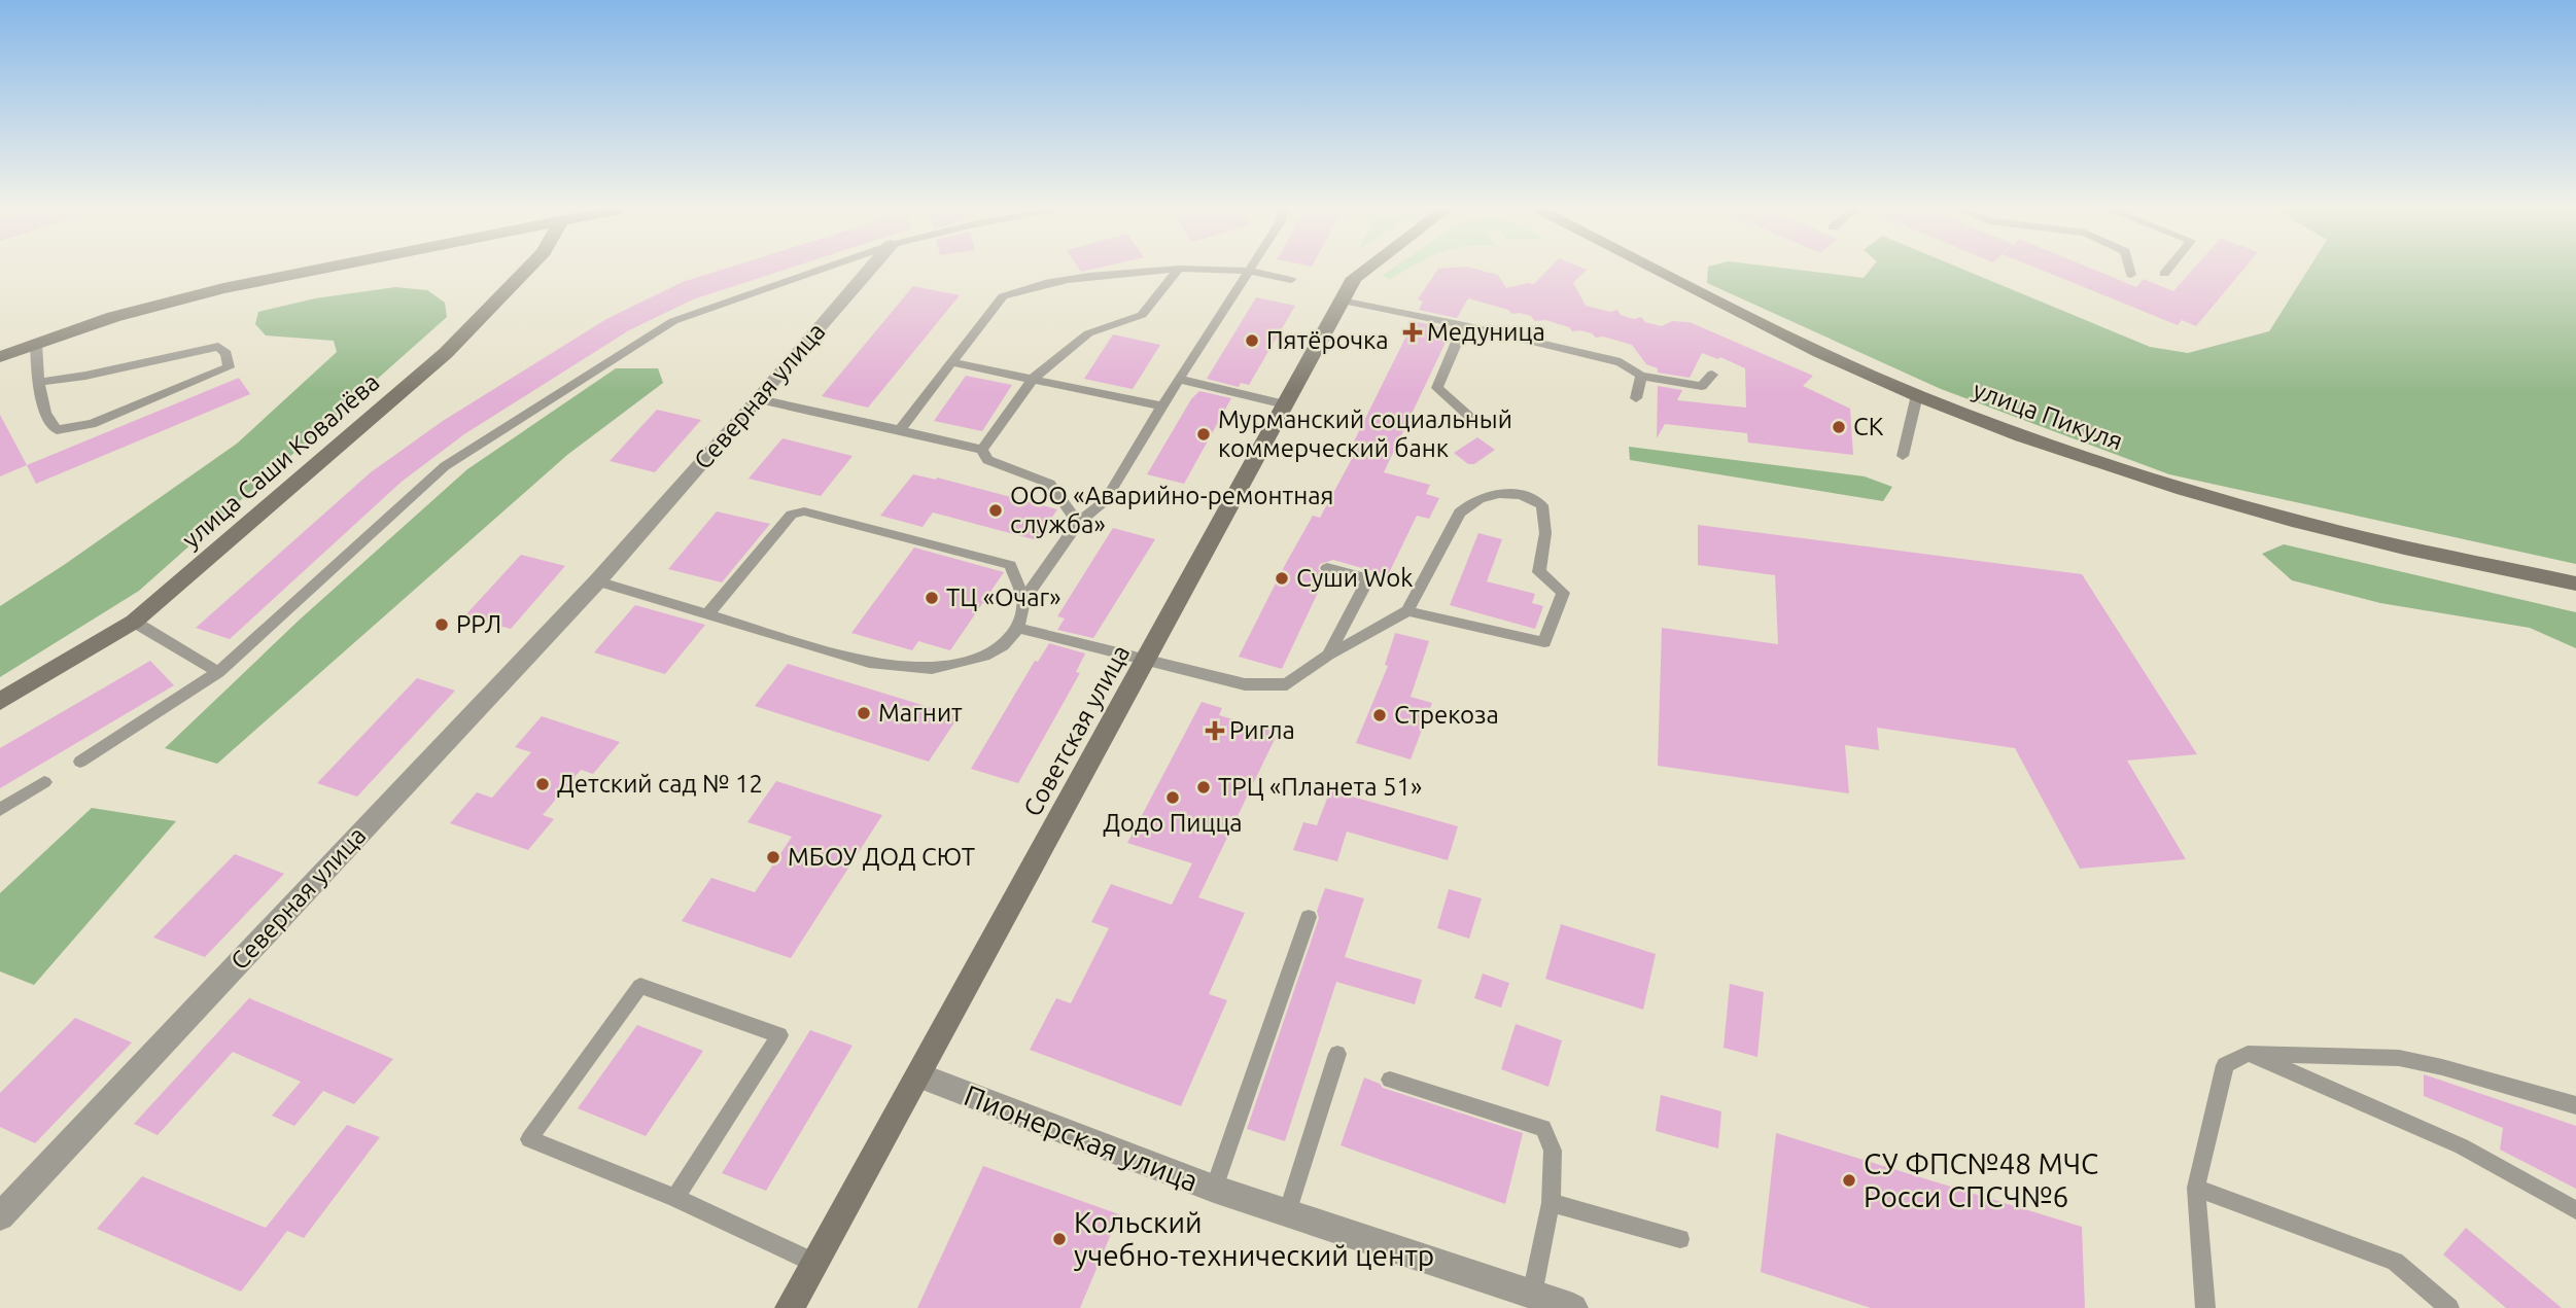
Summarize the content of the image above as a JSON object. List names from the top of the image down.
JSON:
{
  "streets": {
    "street": [
      "Северная улица",
      "улица Пикуля",
      "улица Саши Ковалёва",
      "Советская улица",
      "Пионерская улица"
    ]
  },
  "crossings": [
    ["Советская улица", "Пионерская улица"]
  ],
  "places": {
    "health": ["Медуница", "Ригла"],
    "other": [
      "Пятёрочка",
      "СК",
      "Мурманский социальный коммерческий банк",
      "ООО «Аварийно-ремонтная служба»",
      "Суши Wok",
      "ТЦ «Очаг»",
      "РРЛ",
      "Магнит",
      "Стрекоза",
      "Детский сад № 12",
      "ТРЦ «Планета 51»",
      "Додо Пицца",
      "МБОУ ДОД СЮТ",
      "СУ ФПС№48 МЧС Росси СПСЧ№6",
      "Кольский учебно-технический центр"
    ]
  }
}
